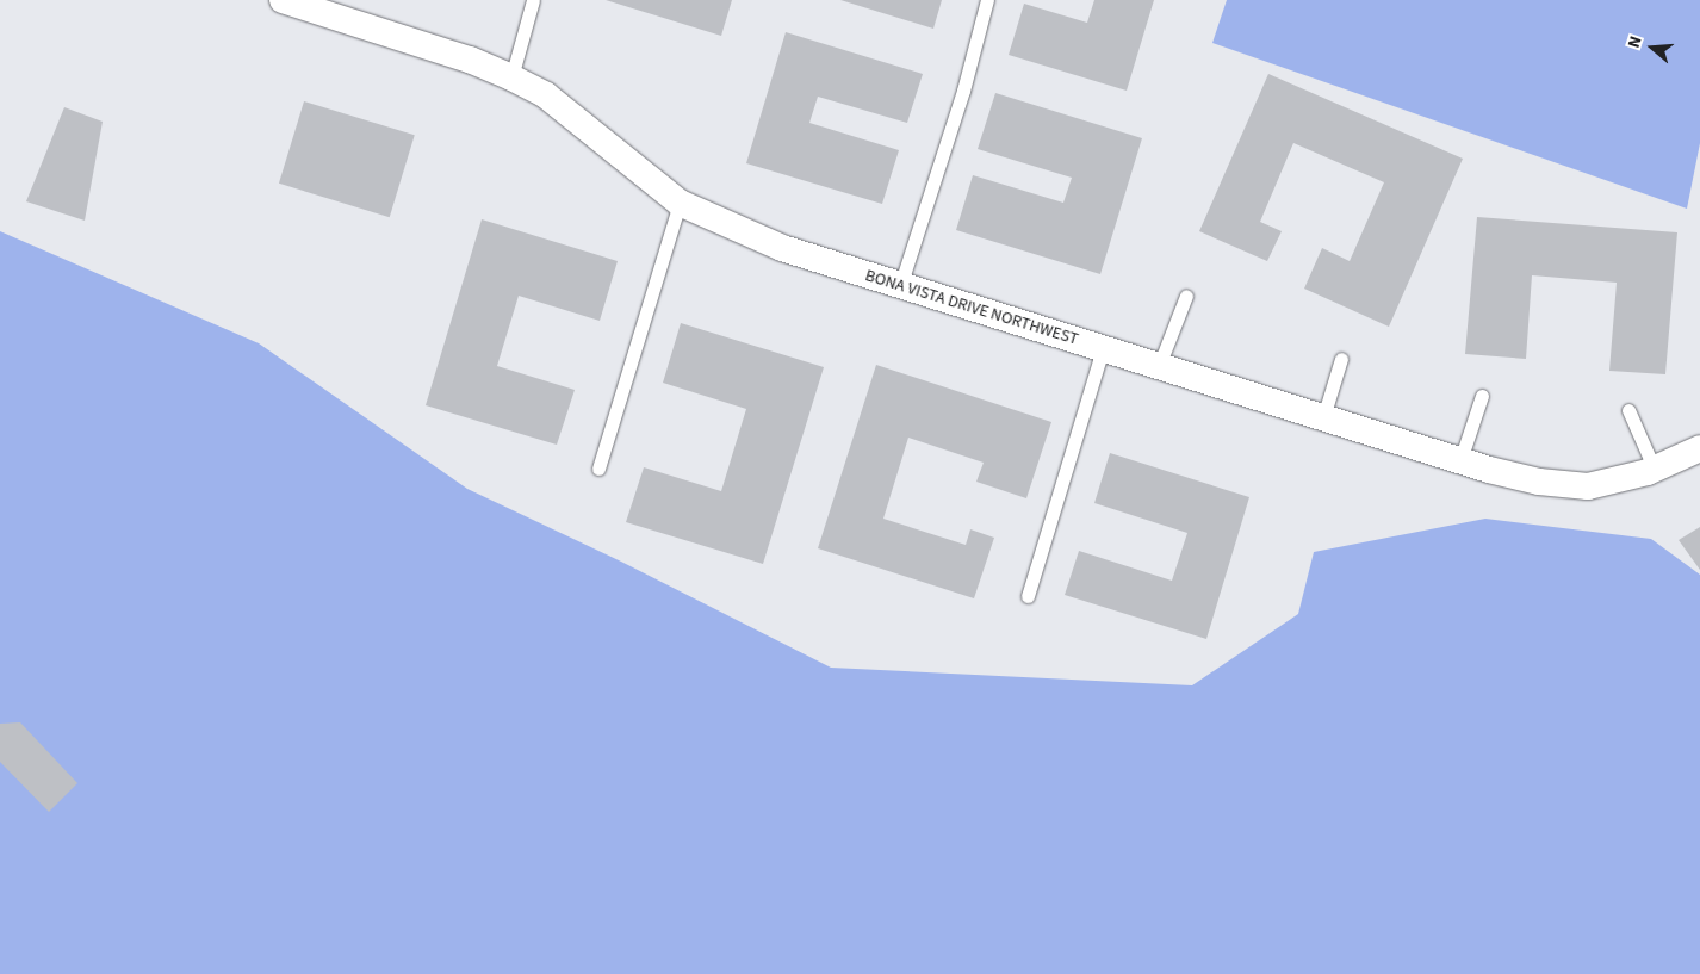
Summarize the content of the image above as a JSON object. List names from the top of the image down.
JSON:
{
  "streets": {
    "street": ["BONA VISTA DRIVE NORTHWEST"]
  },
  "north": "left"
}
